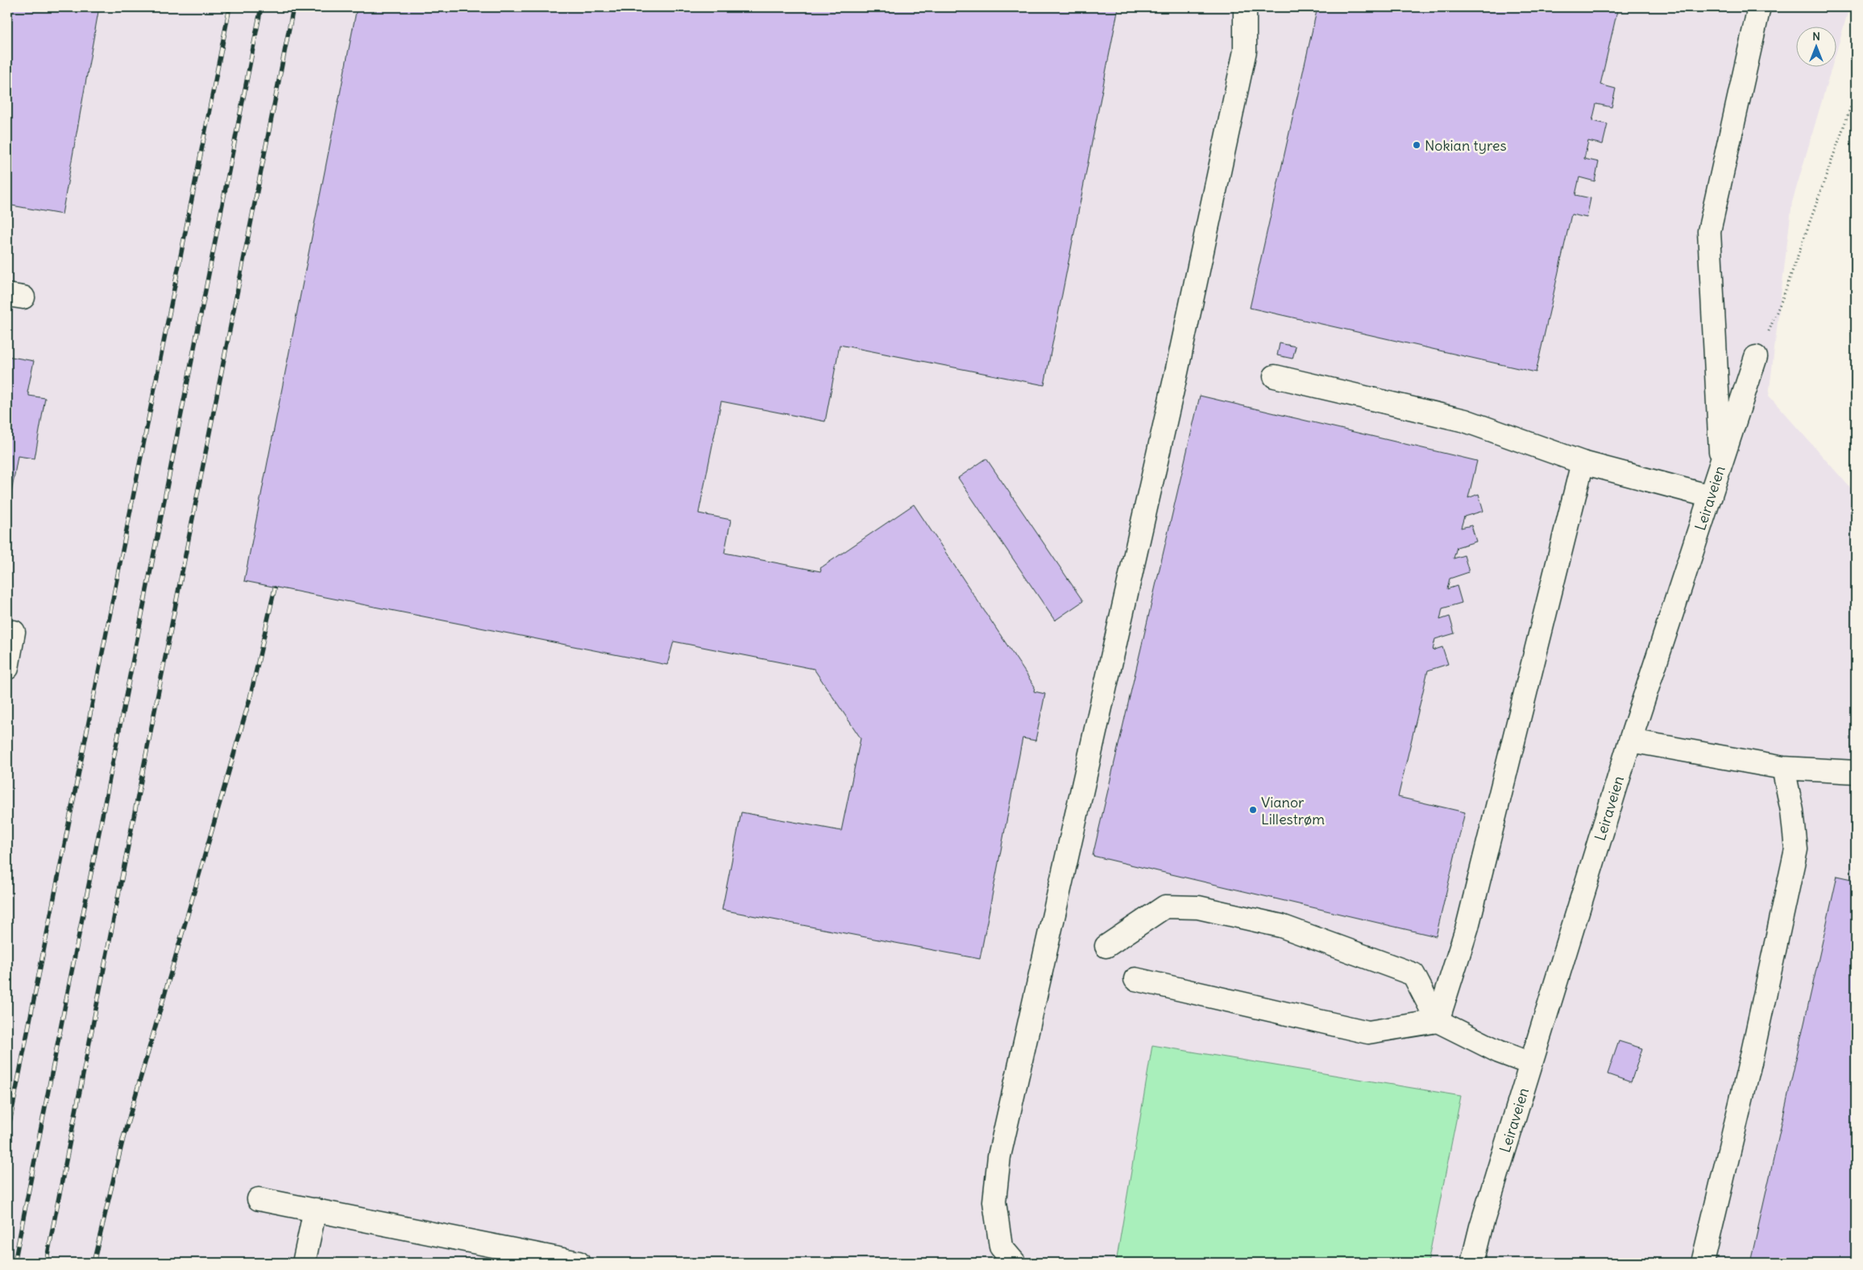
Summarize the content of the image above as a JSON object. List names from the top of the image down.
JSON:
{
  "streets": {
    "street": ["Leiraveien"]
  },
  "places": ["Nokian tyres", "Vianor Lillestrøm"],
  "north": "top"
}
